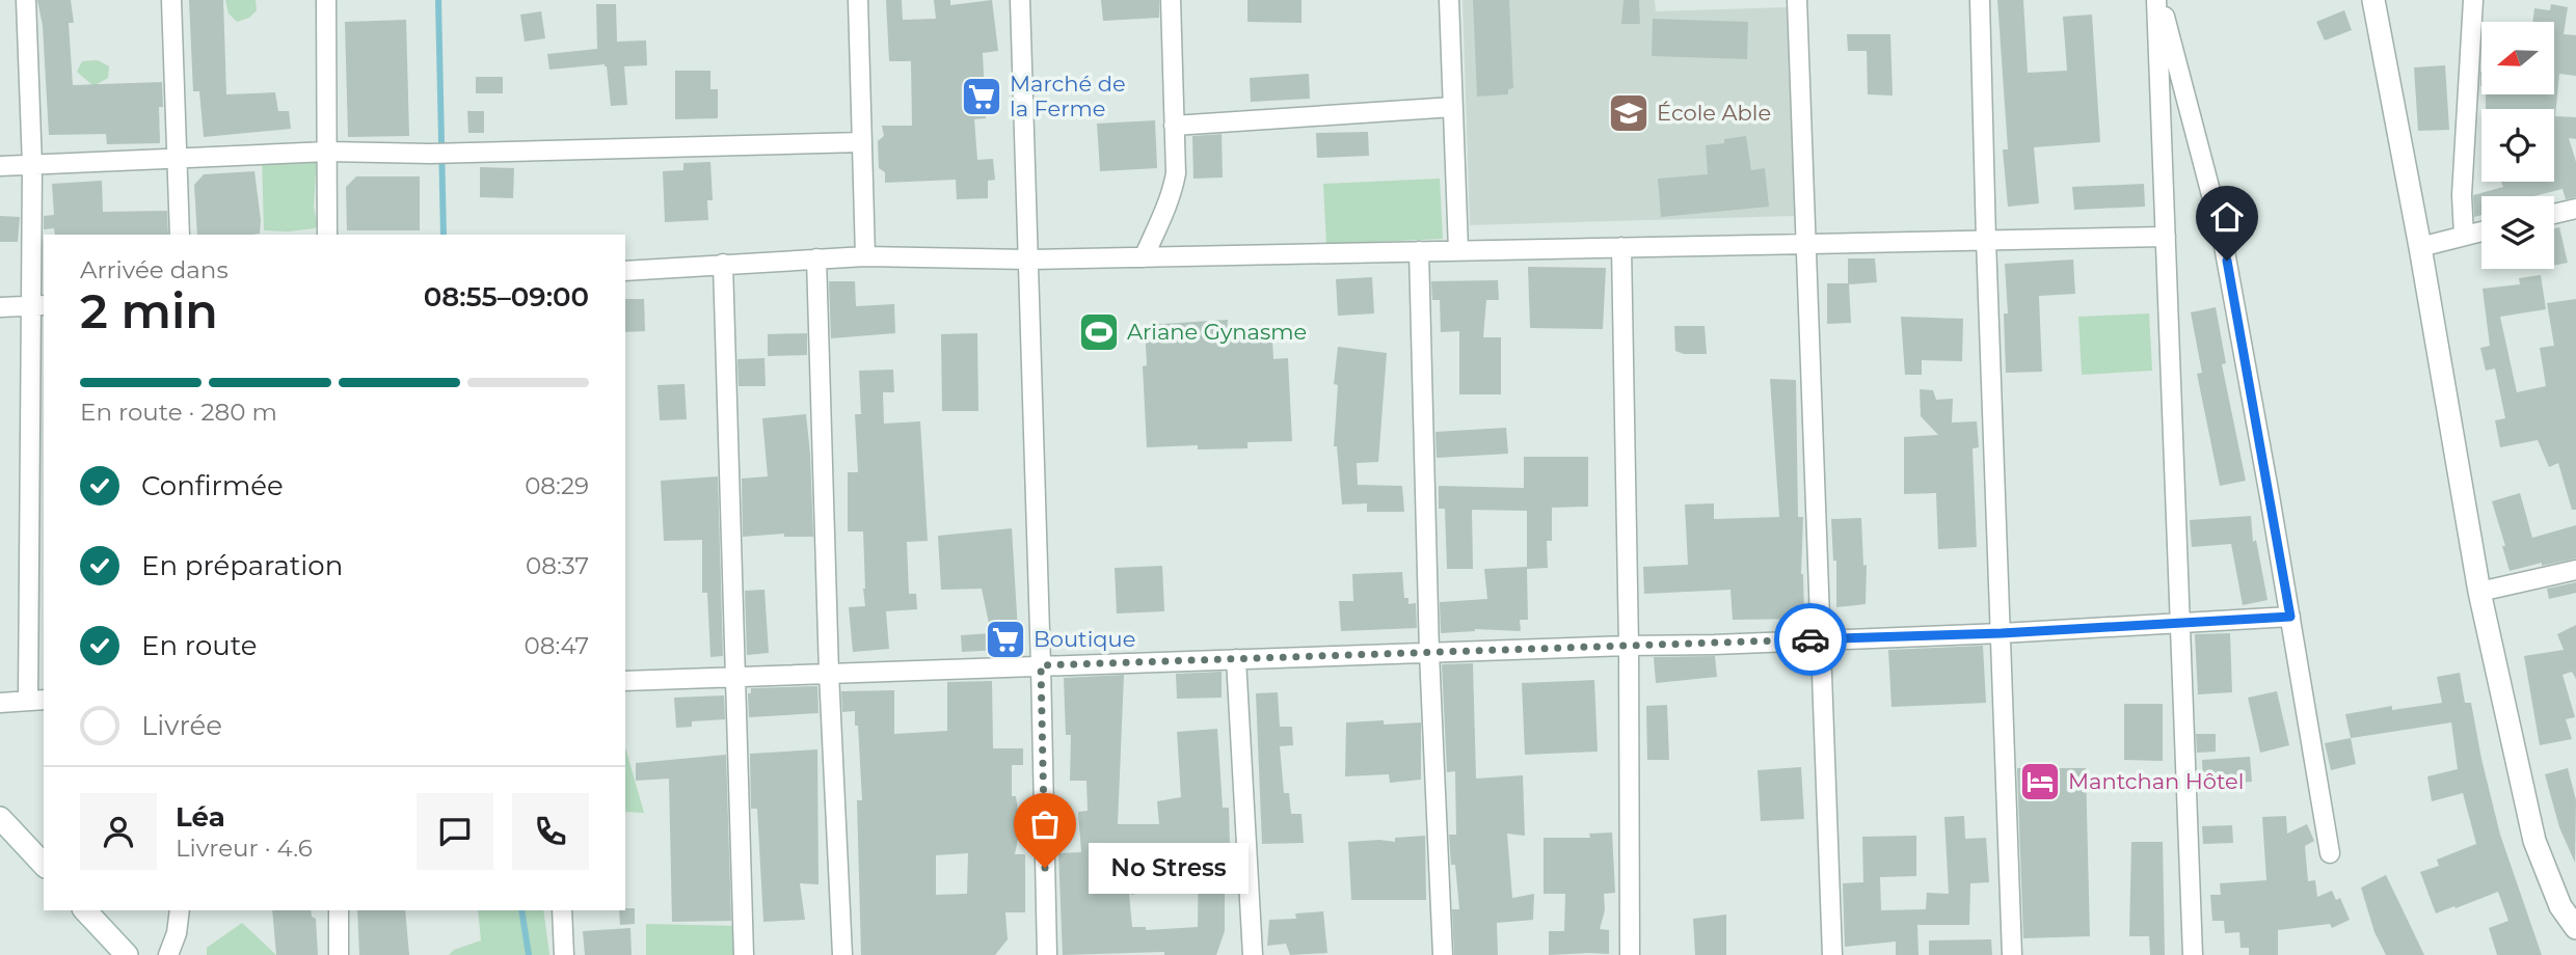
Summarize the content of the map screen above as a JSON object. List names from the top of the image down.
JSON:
{
  "places": {
    "supermarket": ["Marché de la Ferme", "Boutique"],
    "school or university": ["École Able"],
    "sports": ["Ariane Gynasme"],
    "hotel": ["Mantchan Hôtel"],
    "other": ["No Stress"]
  },
  "north": "left",
  "page": {
    "heading": ["2 min", "Arrivée dans", "08:55–09:00"],
    "panel": ["Léa", "Livreur · 4.6"],
    "bar": "En route · 280 m",
    "list": [
      ["Confirmée", "08:29"],
      ["En préparation", "08:37"],
      ["En route", "08:47"],
      "Livrée"
    ],
    "bubble": "No Stress"
  }
}
